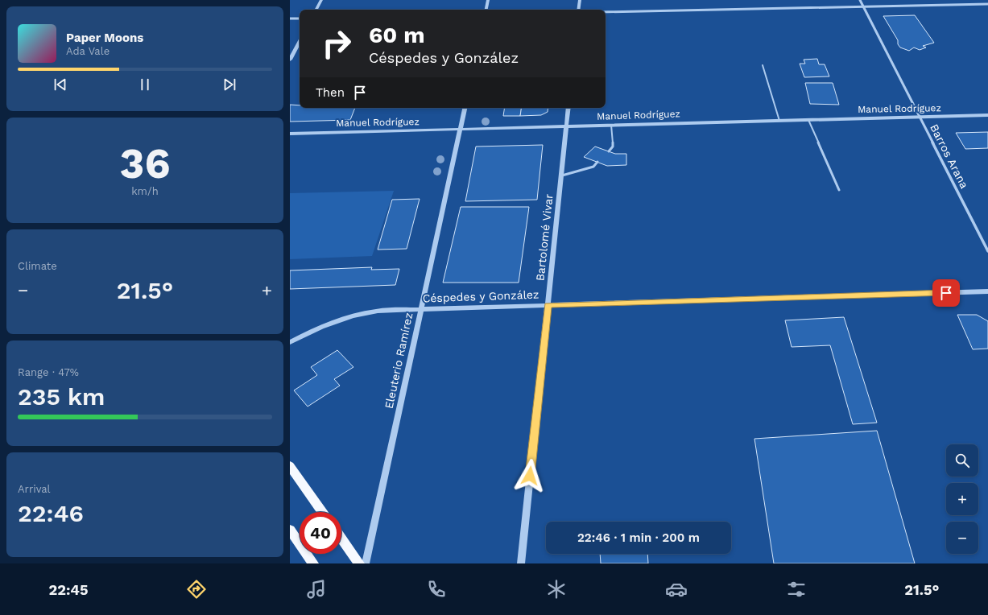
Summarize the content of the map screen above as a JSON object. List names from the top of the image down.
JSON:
{
  "streets": {
    "street": [
      "Manuel Rodríguez",
      "Barros Arana",
      "Bartolomé Vivar",
      "Céspedes y González",
      "Eleuterio Ramírez"
    ]
  },
  "crossings": [
    ["Manuel Rodríguez", "Barros Arana"],
    ["Manuel Rodríguez", "Bartolomé Vivar"],
    ["Manuel Rodríguez", "Eleuterio Ramírez"],
    ["Bartolomé Vivar", "Céspedes y González"],
    ["Céspedes y González", "Eleuterio Ramírez"]
  ],
  "page": {
    "turn": ["60 m", "Céspedes y González"],
    "song": ["Paper Moons", "Ada Vale"],
    "then": "Then",
    "tile": [
      ["36", "km/h"],
      "Climate",
      ["Range · 47%", "235 km"],
      ["Arrival", "22:46"]
    ],
    "heat": ["−", "21.5°", "+"],
    "map_buttons": ["+", "−"],
    "limit": "40",
    "trip": "22:46 · 1 min · 200 m",
    "tabs": ["22:45", "21.5°"]
  }
}
